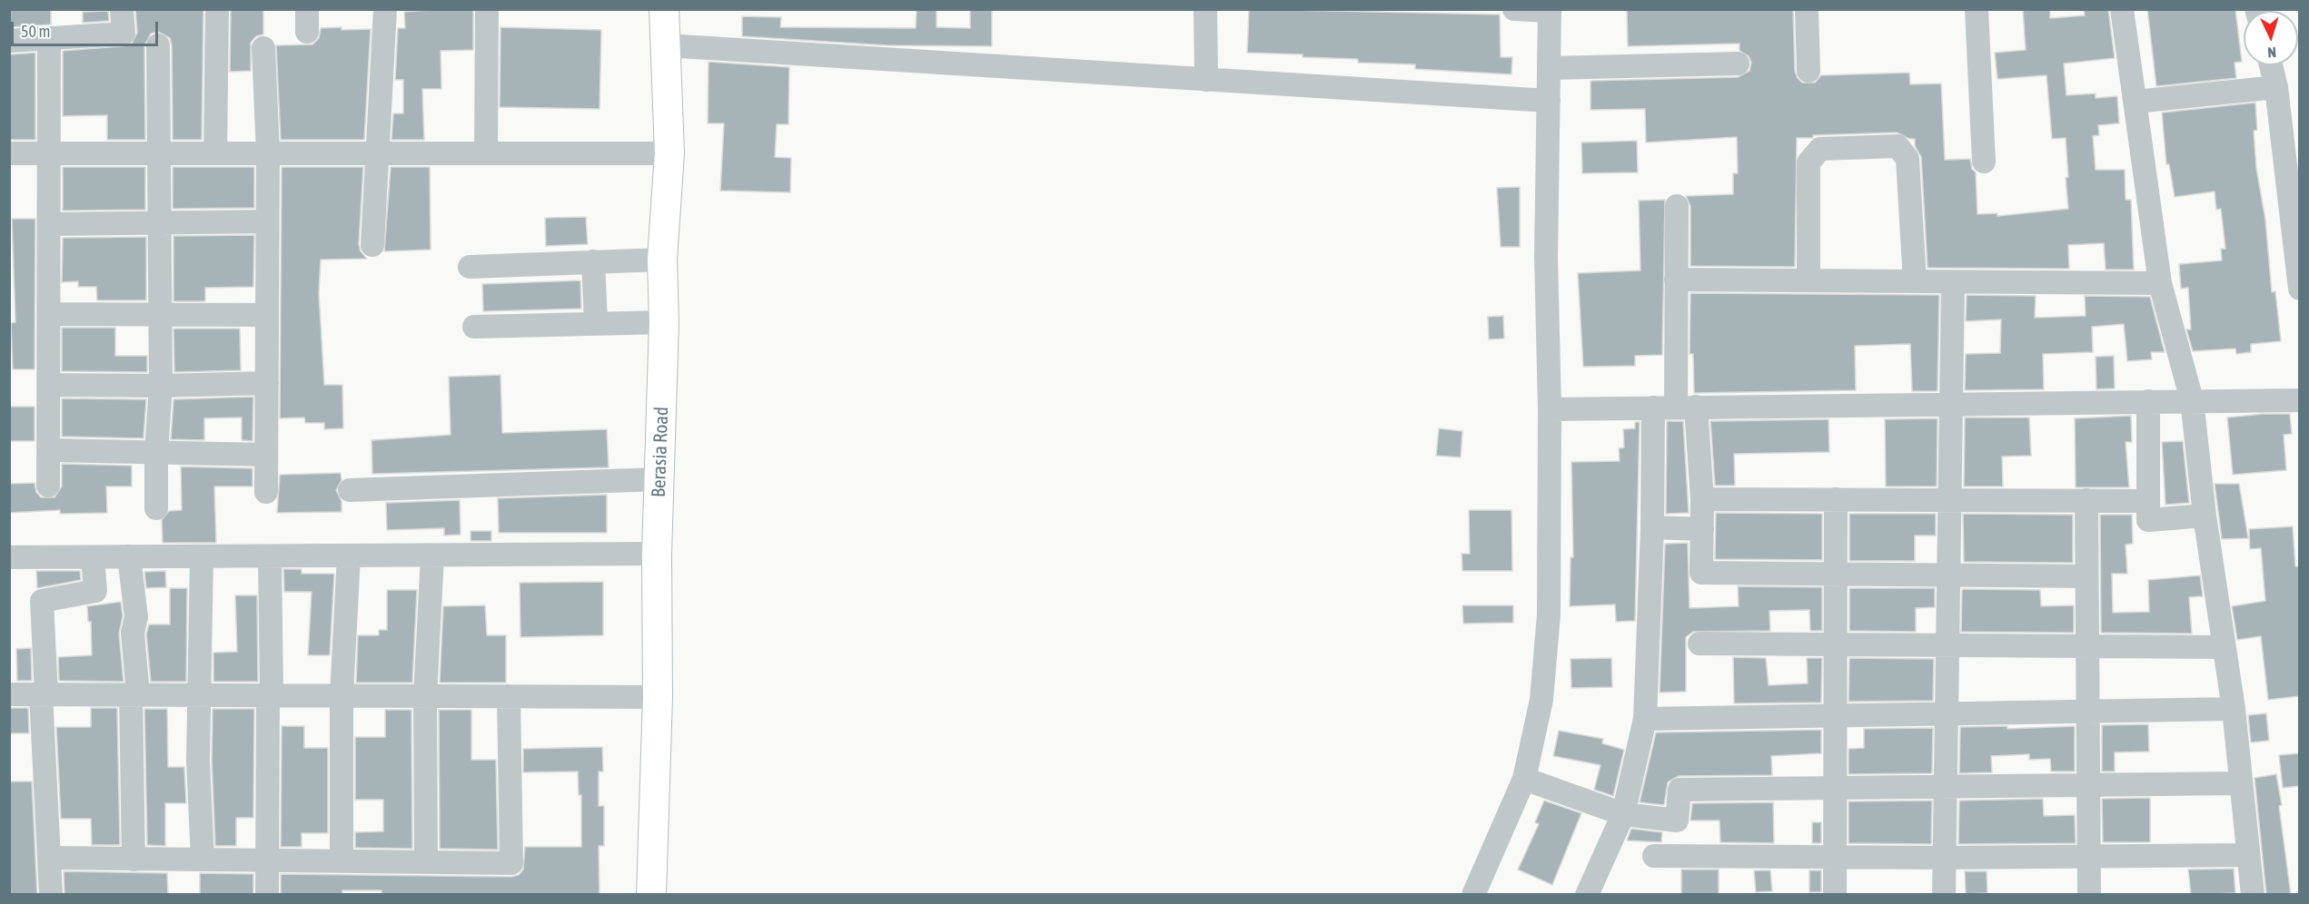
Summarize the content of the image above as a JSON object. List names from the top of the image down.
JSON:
{
  "streets": {
    "main road": ["Berasia Road"]
  },
  "scale_bar": "50 m",
  "north": "bottom"
}
